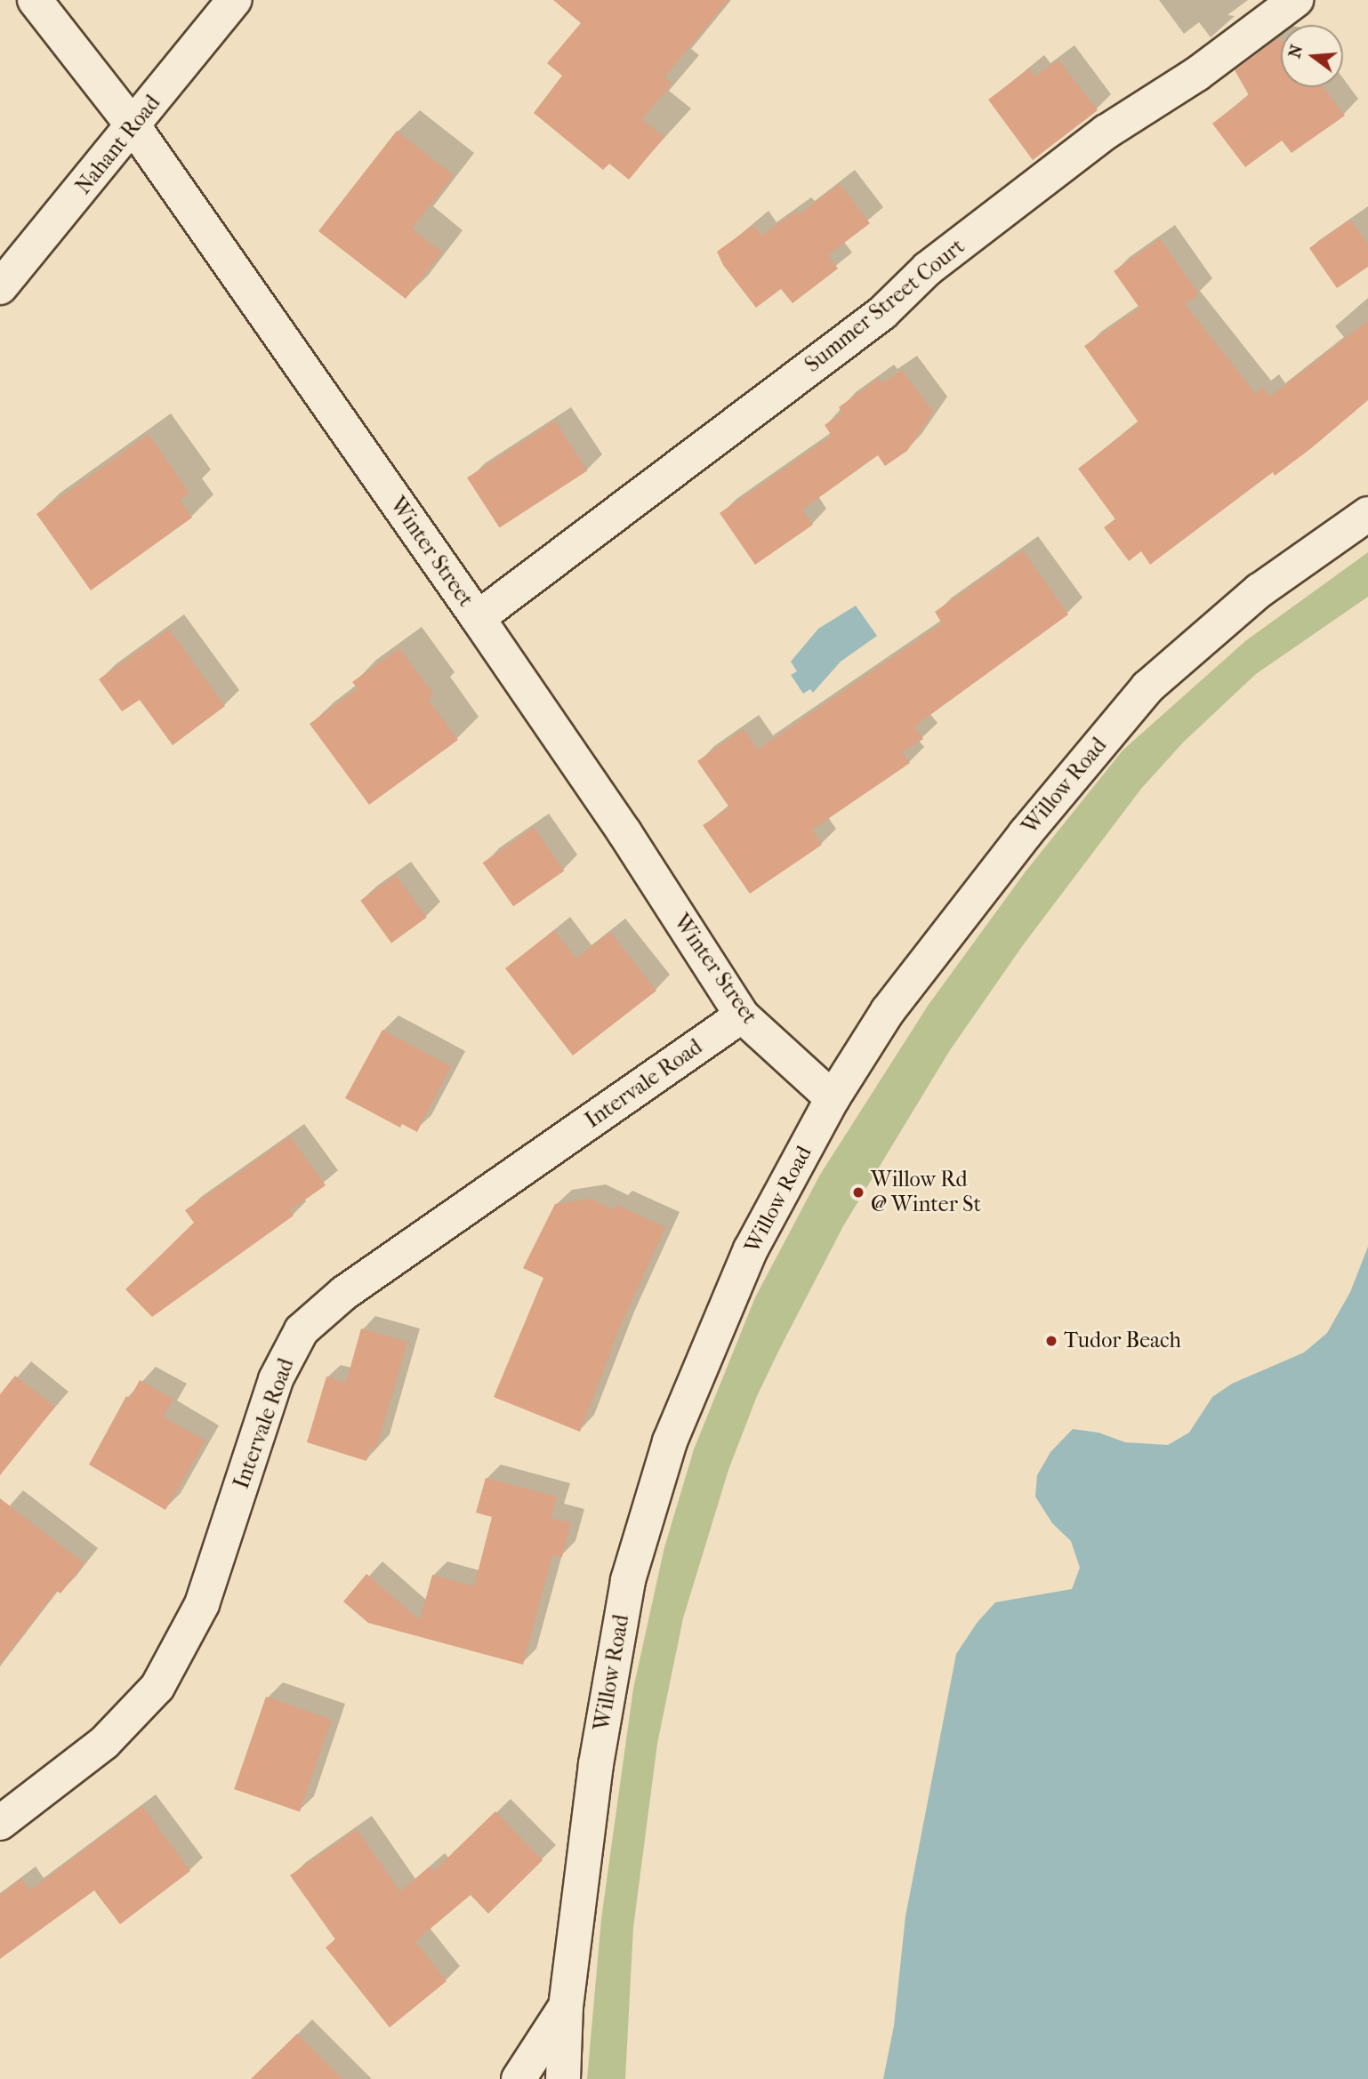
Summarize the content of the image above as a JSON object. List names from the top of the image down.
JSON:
{
  "streets": {
    "street": [
      "Nahant Road",
      "Summer Street Court",
      "Winter Street",
      "Willow Road",
      "Intervale Road"
    ]
  },
  "crossings": [
    ["Nahant Road", "Winter Street"],
    ["Summer Street Court", "Winter Street"],
    ["Winter Street", "Willow Road"],
    ["Winter Street", "Intervale Road"]
  ],
  "places": ["Willow Rd @ Winter St", "Tudor Beach"],
  "north": "left"
}
